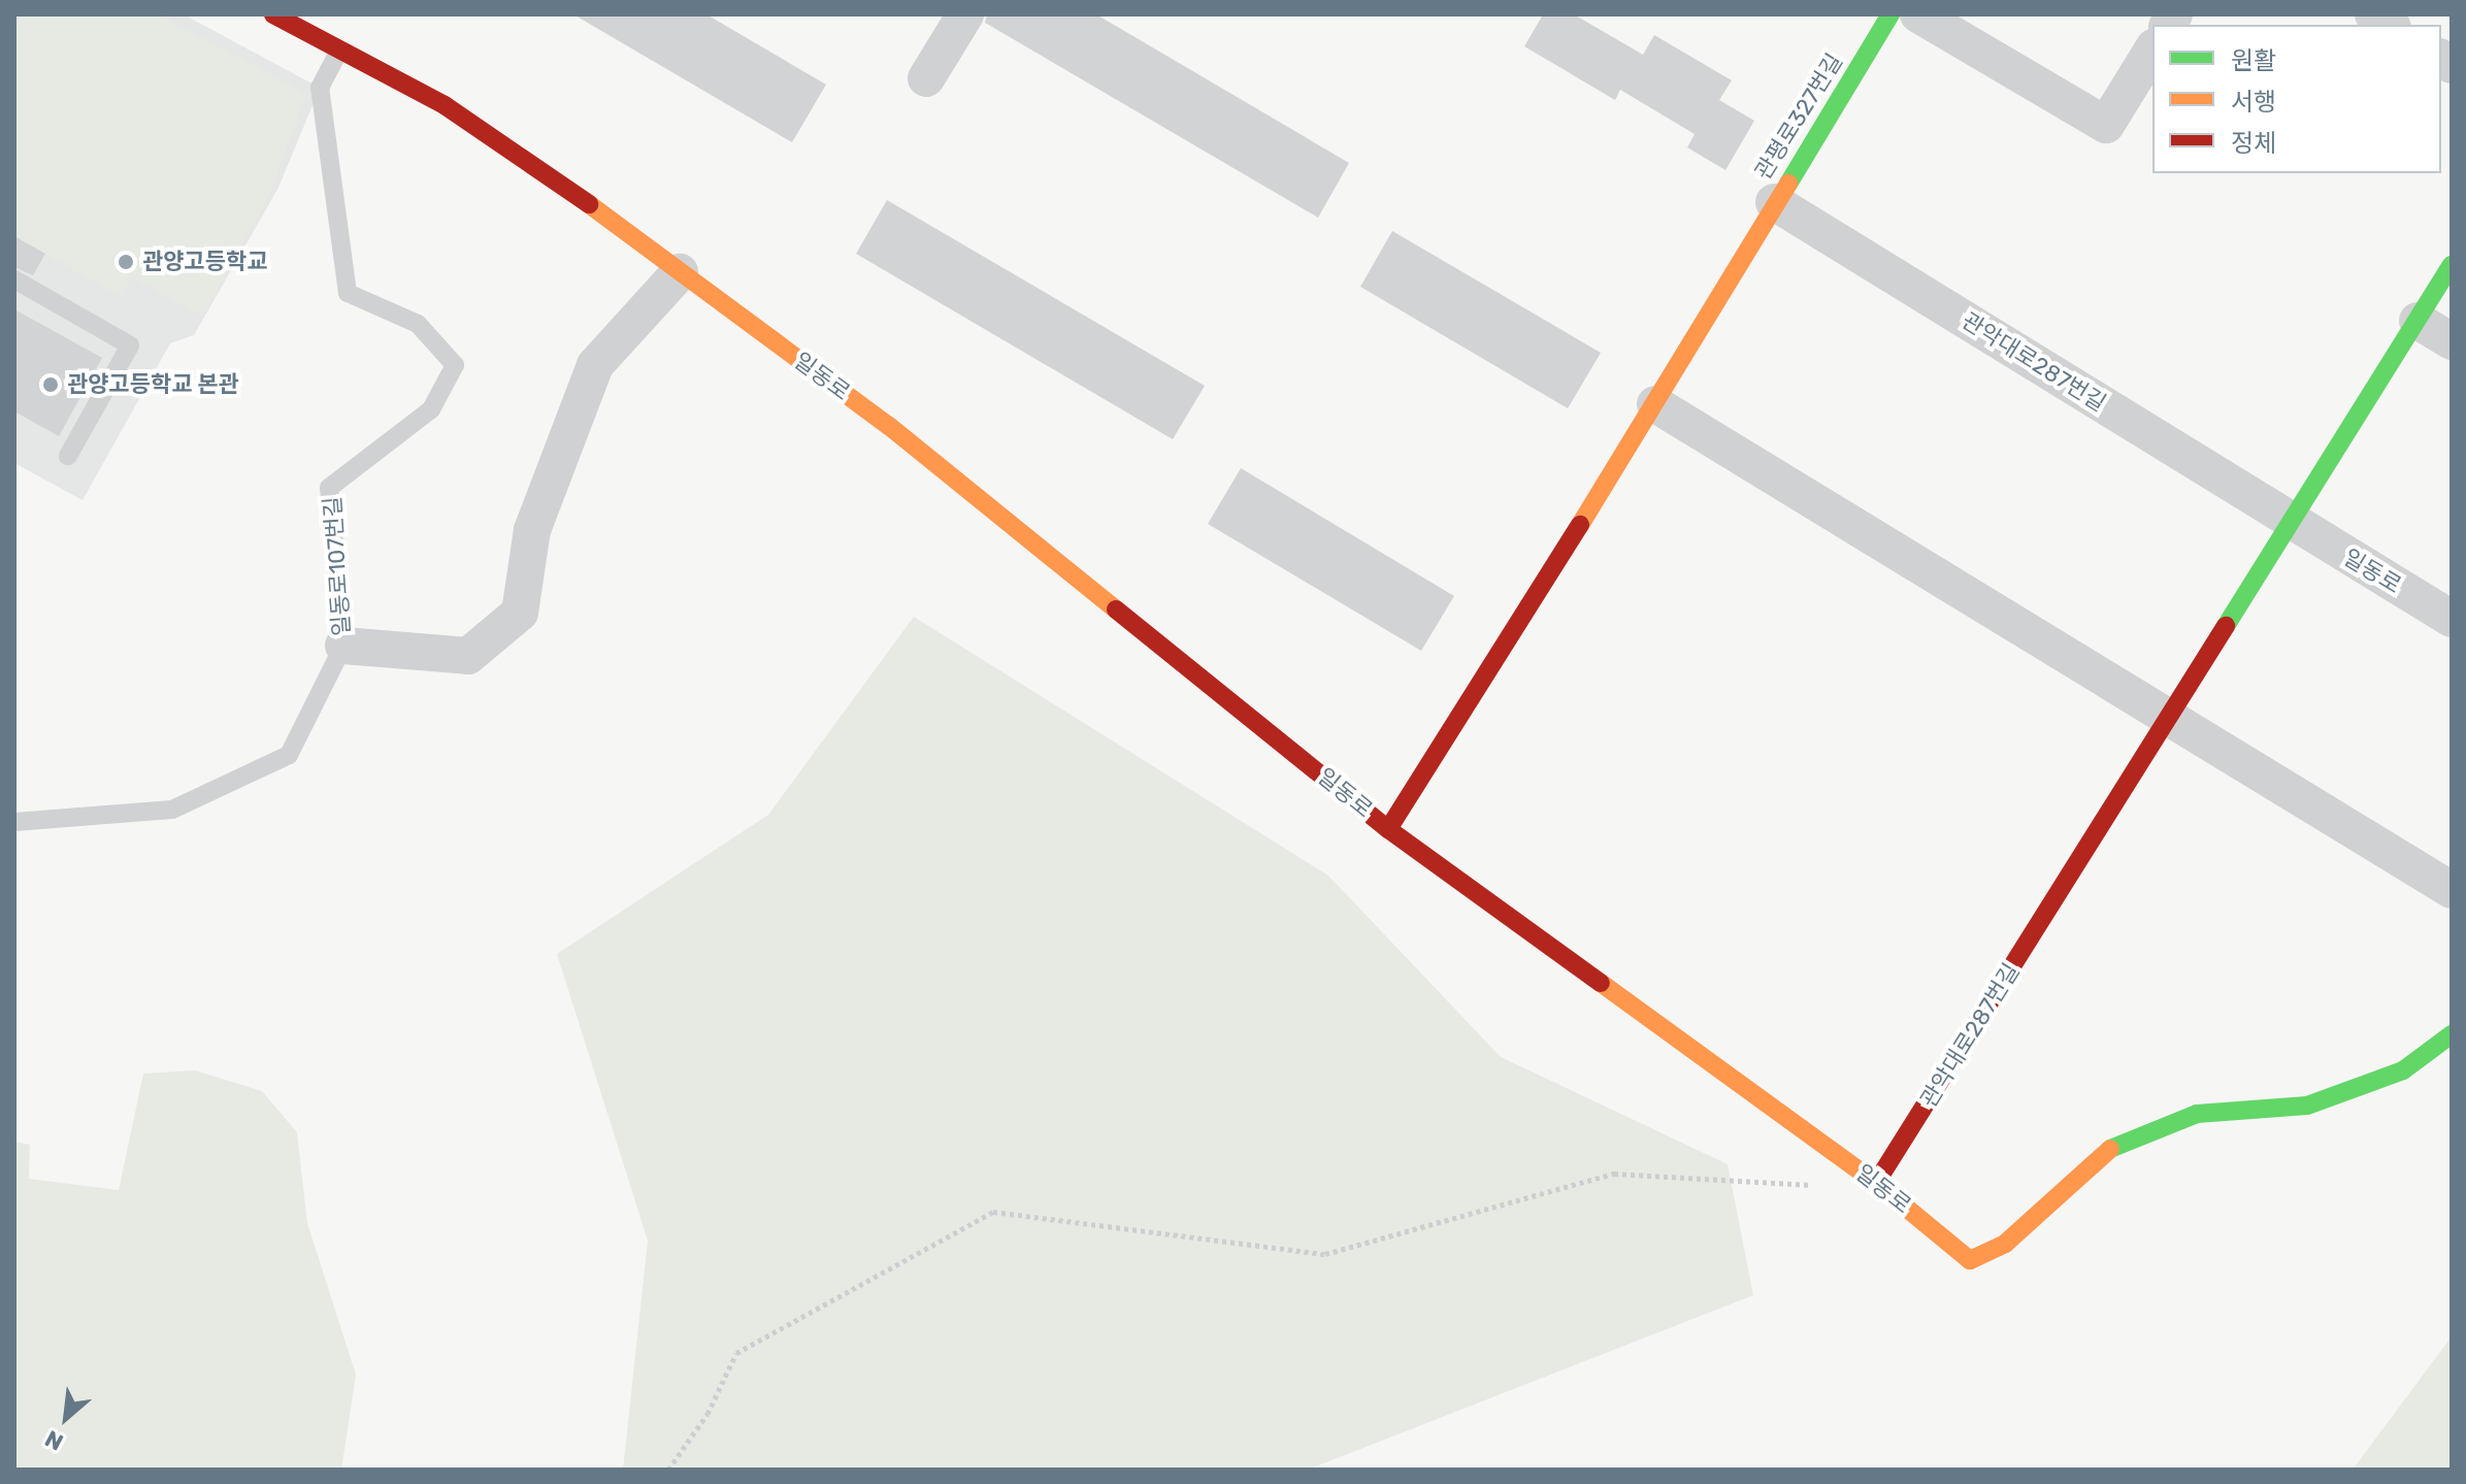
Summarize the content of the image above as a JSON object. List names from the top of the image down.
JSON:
{
  "streets": {
    "street": ["관평로327번길", "관악대로287번길", "일동로"],
    "lane": ["일동로107번길"]
  },
  "crossings": [
    ["관평로327번길", "관악대로287번길"],
    ["관평로327번길", "일동로"],
    ["관악대로287번길", "일동로"],
    ["일동로", "일동로107번길"]
  ],
  "places": ["관양고등학교", "관양고등학교 본관"],
  "legend": ["원활", "서행", "정체"],
  "north": "bottom left"
}
